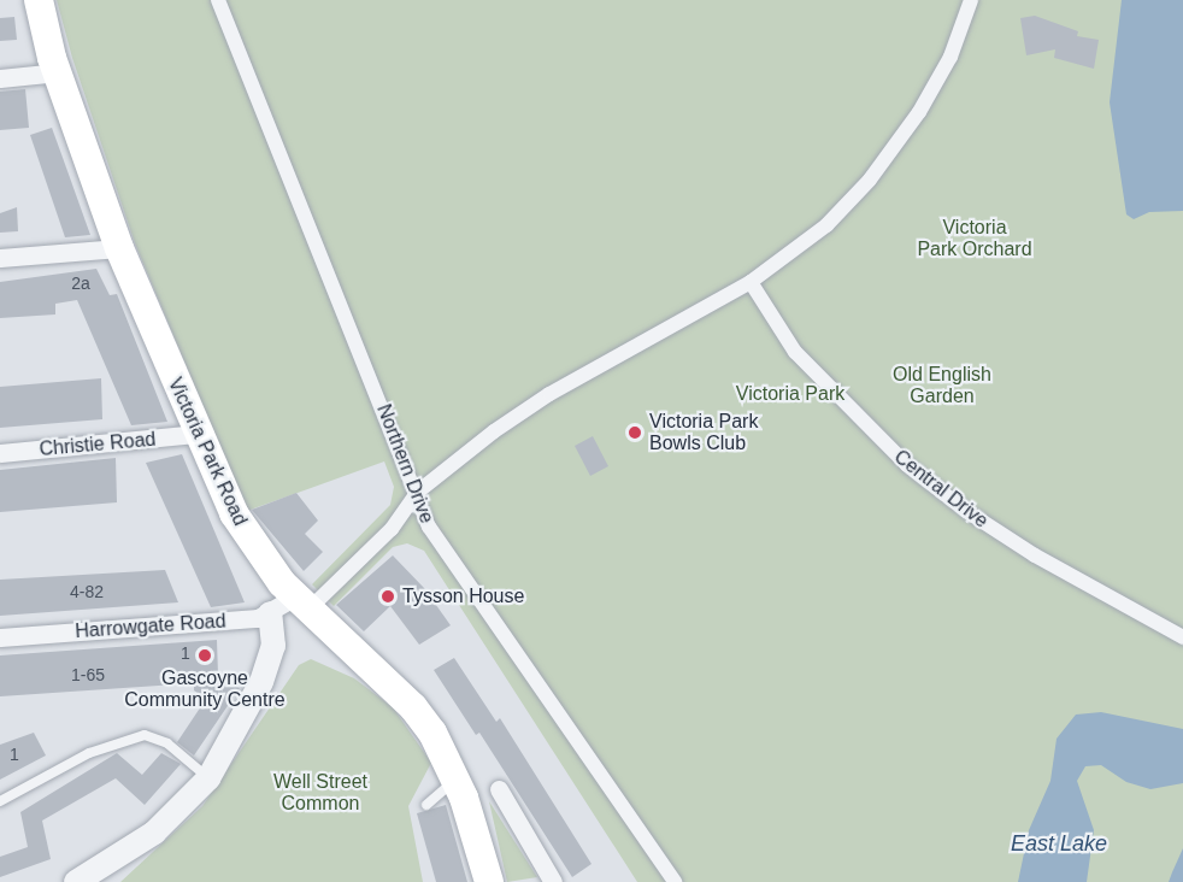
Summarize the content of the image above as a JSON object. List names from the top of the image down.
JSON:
{
  "streets": {
    "main road": ["Victoria Park Road"],
    "street": [
      "Christie Road",
      "Northern Drive",
      "Central Drive",
      "Harrowgate Road"
    ]
  },
  "crossings": [
    ["Christie Road", "Victoria Park Road"],
    ["Victoria Park Road", "Harrowgate Road"]
  ],
  "water": ["East Lake"],
  "parks": [
    "Victoria Park Orchard",
    "Old English Garden",
    "Victoria Park",
    "Well Street Common"
  ],
  "places": ["Victoria Park Bowls Club", "Tysson House", "Gascoyne Community Centre"],
  "house_numbers": [
    "2a",
    "4-82",
    "1",
    "1-65",
    "1"
  ]
}
